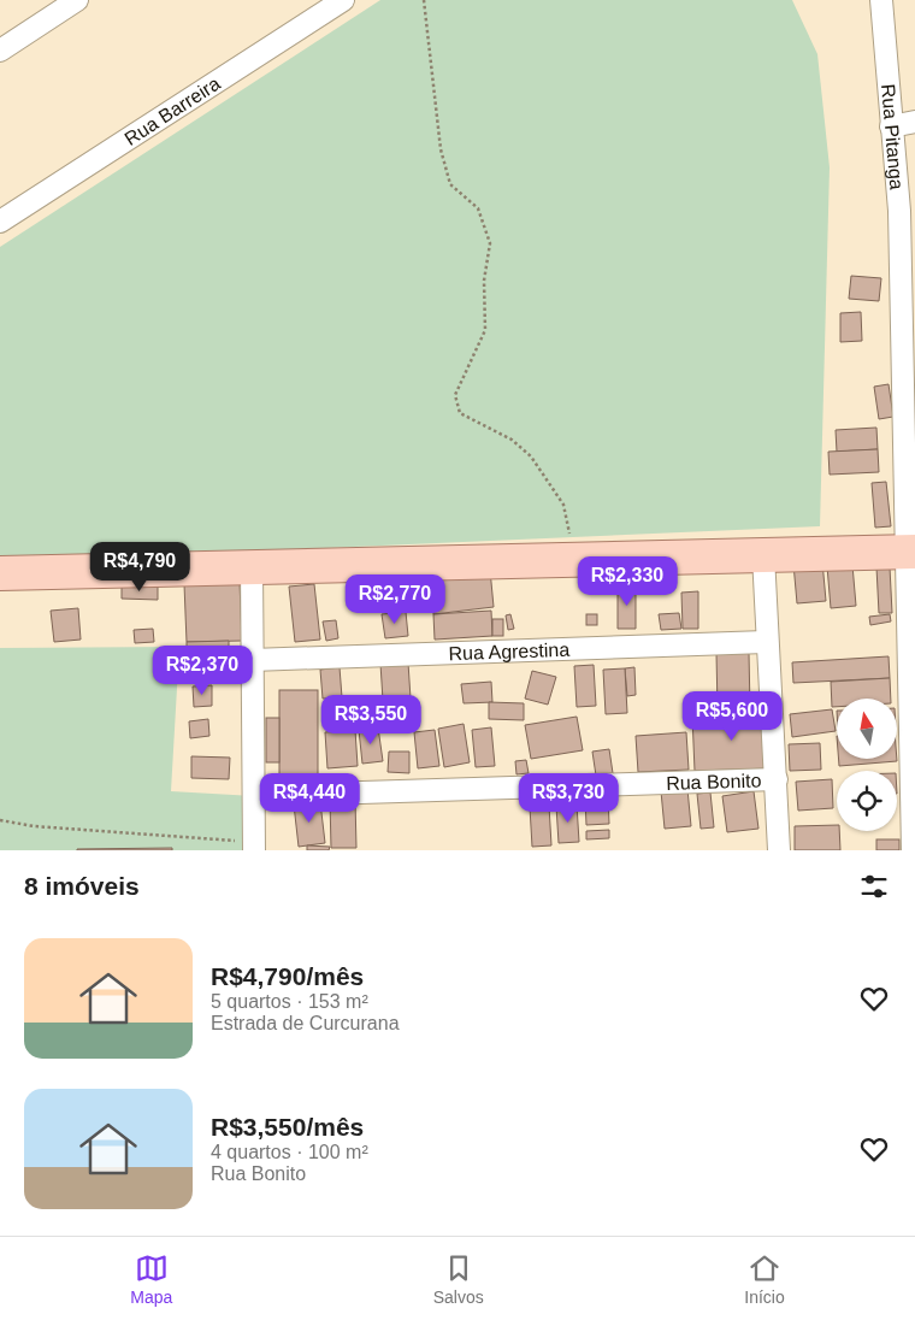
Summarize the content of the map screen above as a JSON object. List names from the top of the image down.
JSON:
{
  "streets": {
    "street": [
      "Rua Barreira",
      "Rua Pitanga",
      "Rua Agrestina",
      "Rua Bonito"
    ]
  },
  "north": "top",
  "page": {
    "price": [
      "R$4,790",
      "R$2,330",
      "R$2,770",
      "R$2,370",
      "R$5,600",
      "R$3,550",
      "R$4,440",
      "R$3,730"
    ],
    "heading": "8 imóveis",
    "list": [
      {
        "name": "R$4,790/mês",
        "note": "5 quartos · 153 m² · Estrada de Curcurana"
      },
      {
        "name": "R$3,550/mês",
        "note": "4 quartos · 100 m² · Rua Bonito"
      }
    ],
    "tabs": ["Mapa", "Salvos", "Início"]
  }
}
